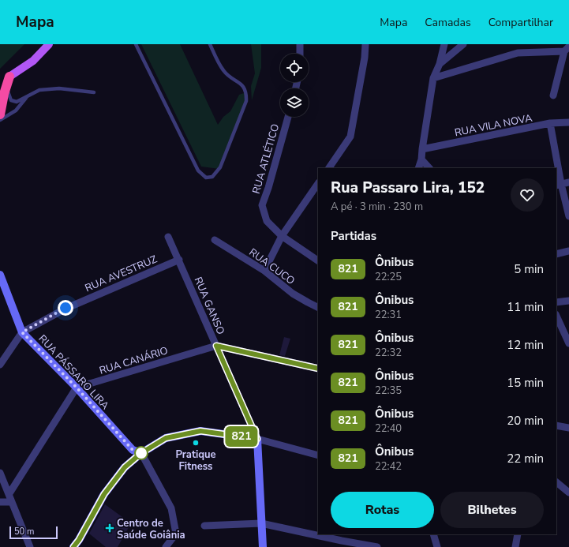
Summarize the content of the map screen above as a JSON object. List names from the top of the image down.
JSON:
{
  "streets": {
    "street": [
      "RUA VILA NOVA",
      "RUA ATLÉTICO",
      "RUA CUCO",
      "RUA AVESTRUZ",
      "RUA GANSO",
      "RUA CANÁRIO",
      "RUA PÁSSARO LIRA"
    ]
  },
  "crossings": [
    ["RUA AVESTRUZ", "RUA GANSO"],
    ["RUA AVESTRUZ", "RUA PÁSSARO LIRA"],
    ["RUA GANSO", "RUA CANÁRIO"],
    ["RUA CANÁRIO", "RUA PÁSSARO LIRA"]
  ],
  "places": {
    "other": ["Pratique Fitness"],
    "health": ["Centro de Saúde Goiânia"]
  },
  "lines": ["bus line 821"],
  "scale_bar": "50 m",
  "page": {
    "header": "Mapa",
    "nav": ["Mapa", "Camadas", "Compartilhar"],
    "on_map": "821",
    "heading": [
      ["Rua Passaro Lira, 152", "A pé · 3 min · 230 m"],
      "Partidas"
    ],
    "list": [
      {
        "mark": "821",
        "name": "Ônibus",
        "note": "22:25",
        "value": "5 min"
      },
      {
        "mark": "821",
        "name": "Ônibus",
        "note": "22:31",
        "value": "11 min"
      },
      {
        "mark": "821",
        "name": "Ônibus",
        "note": "22:32",
        "value": "12 min"
      },
      {
        "mark": "821",
        "name": "Ônibus",
        "note": "22:35",
        "value": "15 min"
      },
      {
        "mark": "821",
        "name": "Ônibus",
        "note": "22:40",
        "value": "20 min"
      },
      {
        "mark": "821",
        "name": "Ônibus",
        "note": "22:42",
        "value": "22 min"
      }
    ],
    "buttons": ["Rotas", "Bilhetes"],
    "scale": "50 m"
  }
}
